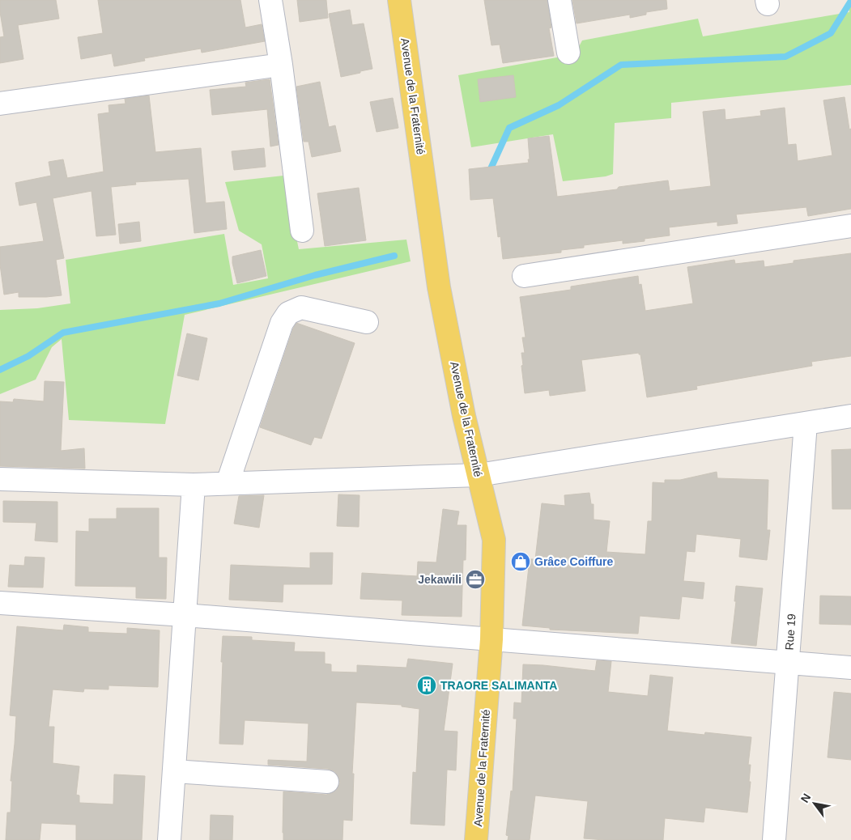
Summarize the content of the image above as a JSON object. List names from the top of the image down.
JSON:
{
  "streets": {
    "main road": ["Avenue de la Fraternité"],
    "street": ["Rue 19"]
  },
  "places": {
    "shop": ["Grâce Coiffure"],
    "office": ["Jekawili"],
    "building": ["TRAORE SALIMANTA"]
  },
  "north": "top left"
}
